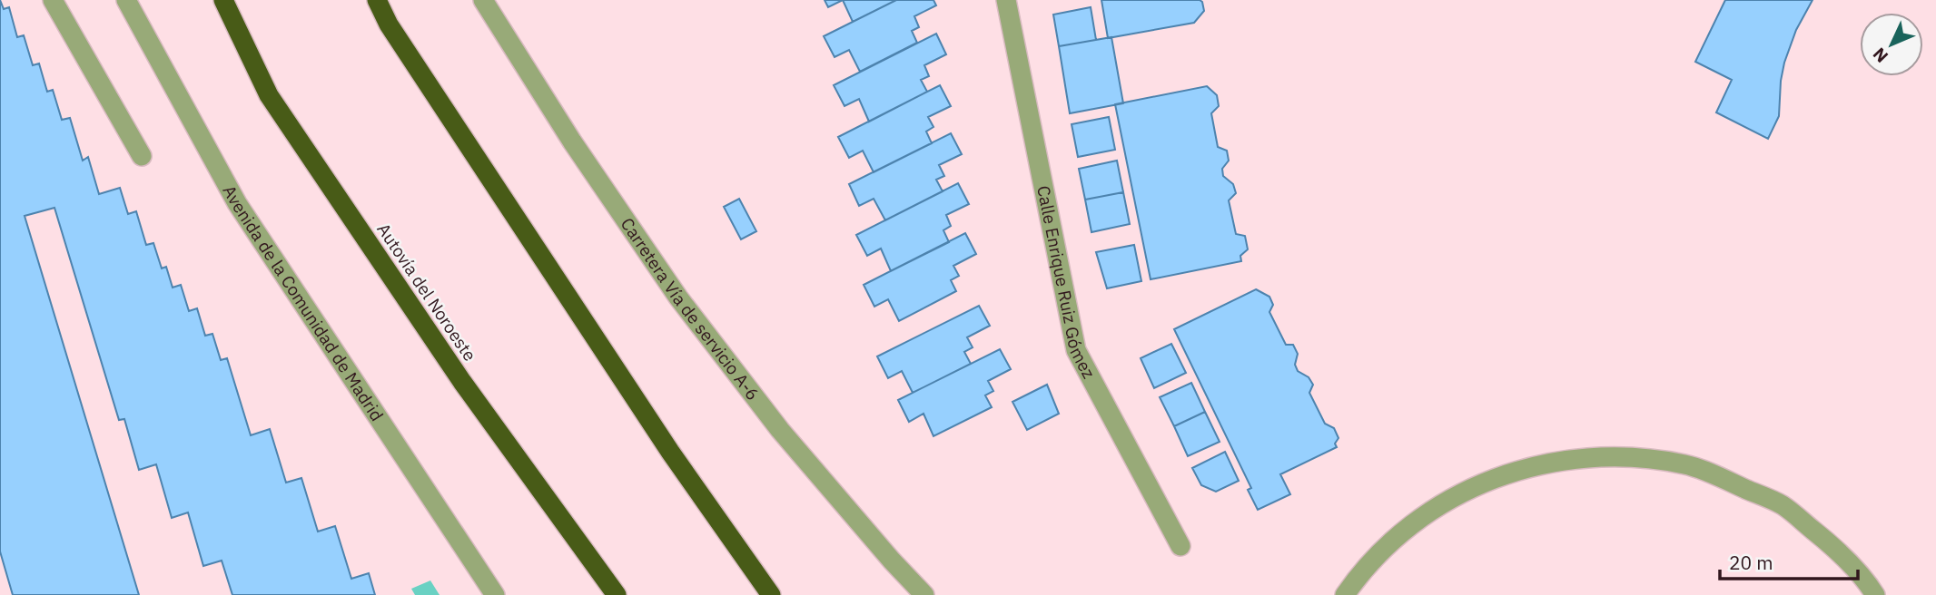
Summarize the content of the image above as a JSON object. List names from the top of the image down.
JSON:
{
  "streets": {
    "highway": ["Autovía del Noroeste"],
    "street": ["Calle Enrique Ruiz Gómez", "Avenida de la Comunidad de Madrid", "Carretera Vía de servicio A-6"]
  },
  "scale_bar": "20 m",
  "north": "bottom left"
}
